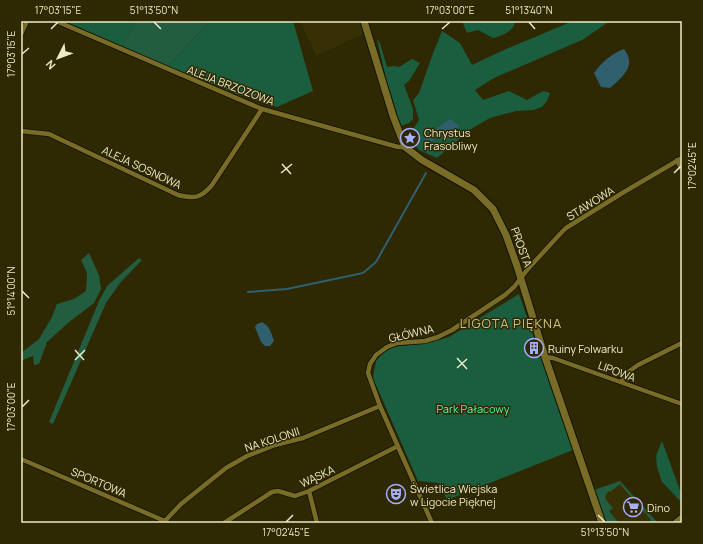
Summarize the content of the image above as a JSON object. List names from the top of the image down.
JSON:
{
  "streets": {
    "street": [
      "ALEJA BRZOZOWA",
      "ALEJA SOSNOWA",
      "STAWOWA",
      "PROSTA",
      "GŁÓWNA",
      "LIPOWA",
      "NA KOLONII",
      "WĄSKA",
      "SPORTOWA"
    ]
  },
  "crossings": [
    ["ALEJA BRZOZOWA", "ALEJA SOSNOWA"],
    ["ALEJA BRZOZOWA", "PROSTA"],
    ["STAWOWA", "PROSTA"],
    ["STAWOWA", "GŁÓWNA"],
    ["PROSTA", "GŁÓWNA"],
    ["PROSTA", "LIPOWA"],
    ["GŁÓWNA", "NA KOLONII"],
    ["GŁÓWNA", "WĄSKA"],
    ["NA KOLONII", "SPORTOWA"]
  ],
  "districts": ["LIGOTA PIĘKNA"],
  "parks": ["Park Pałacowy"],
  "places": {
    "place": ["Chrystus Frasobliwy"],
    "building": ["Ruiny Folwarku"],
    "theatre": ["Świetlica Wiejska w Ligocie Pięknej"],
    "supermarket": ["Dino"]
  },
  "north": "bottom left",
  "coordinates": [
    "17°03'15\"E",
    "51°13'50\"N",
    "17°03'00\"E",
    "51°13'40\"N",
    "17°02'45\"E",
    "51°14'00\"N"
  ]
}
